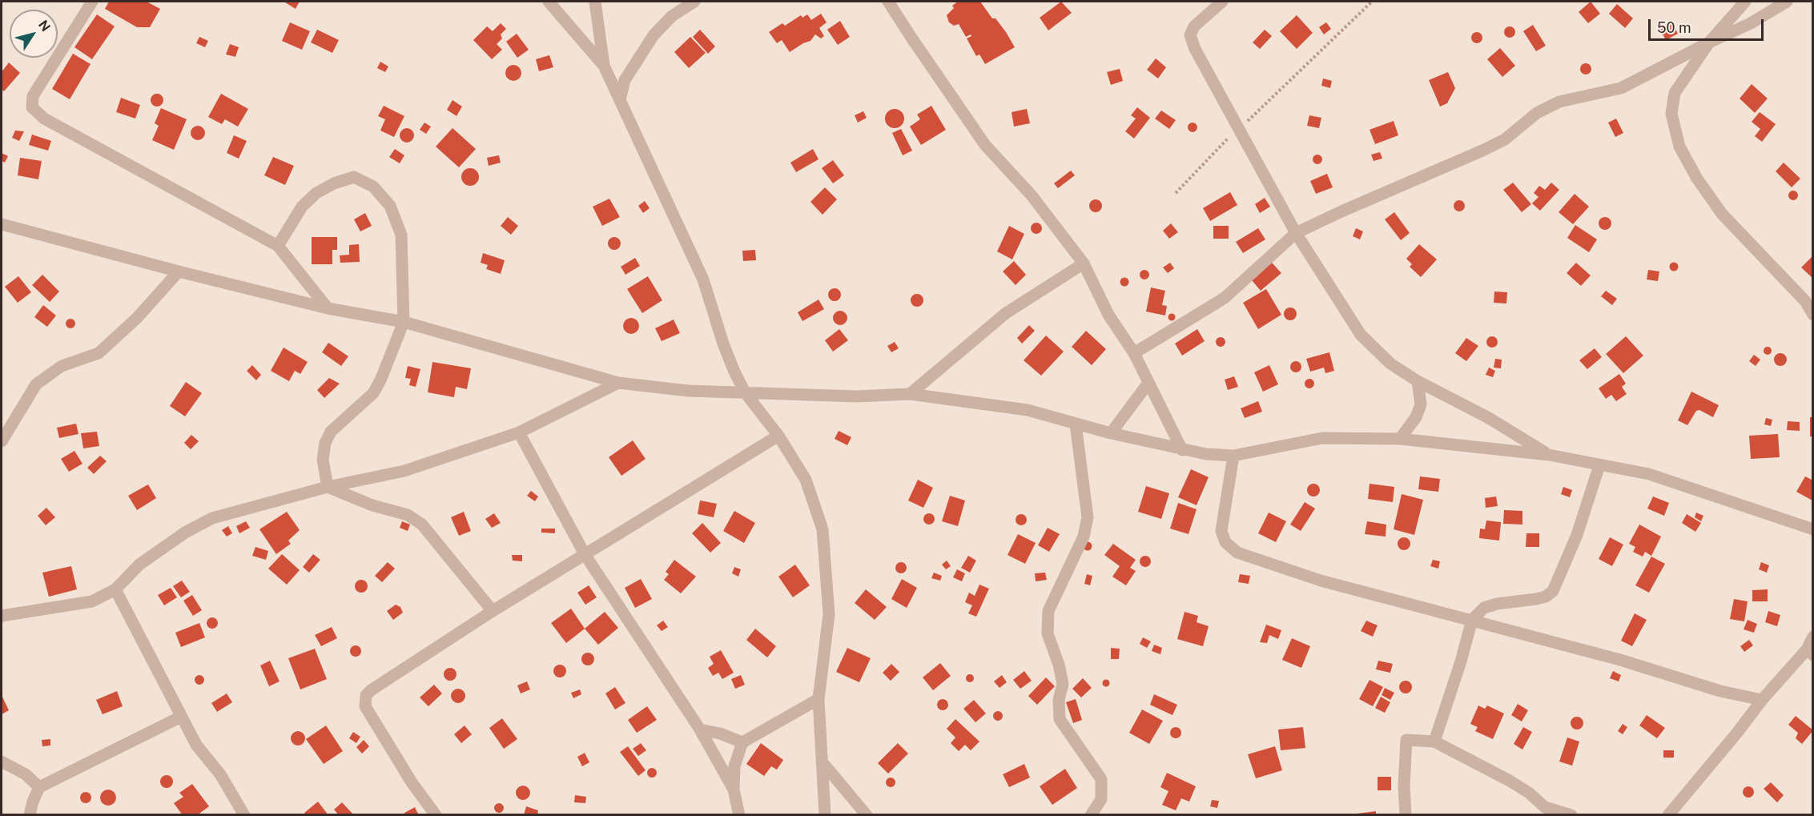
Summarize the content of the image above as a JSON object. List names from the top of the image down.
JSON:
{
  "scale_bar": "50 m",
  "north": "top right"
}
